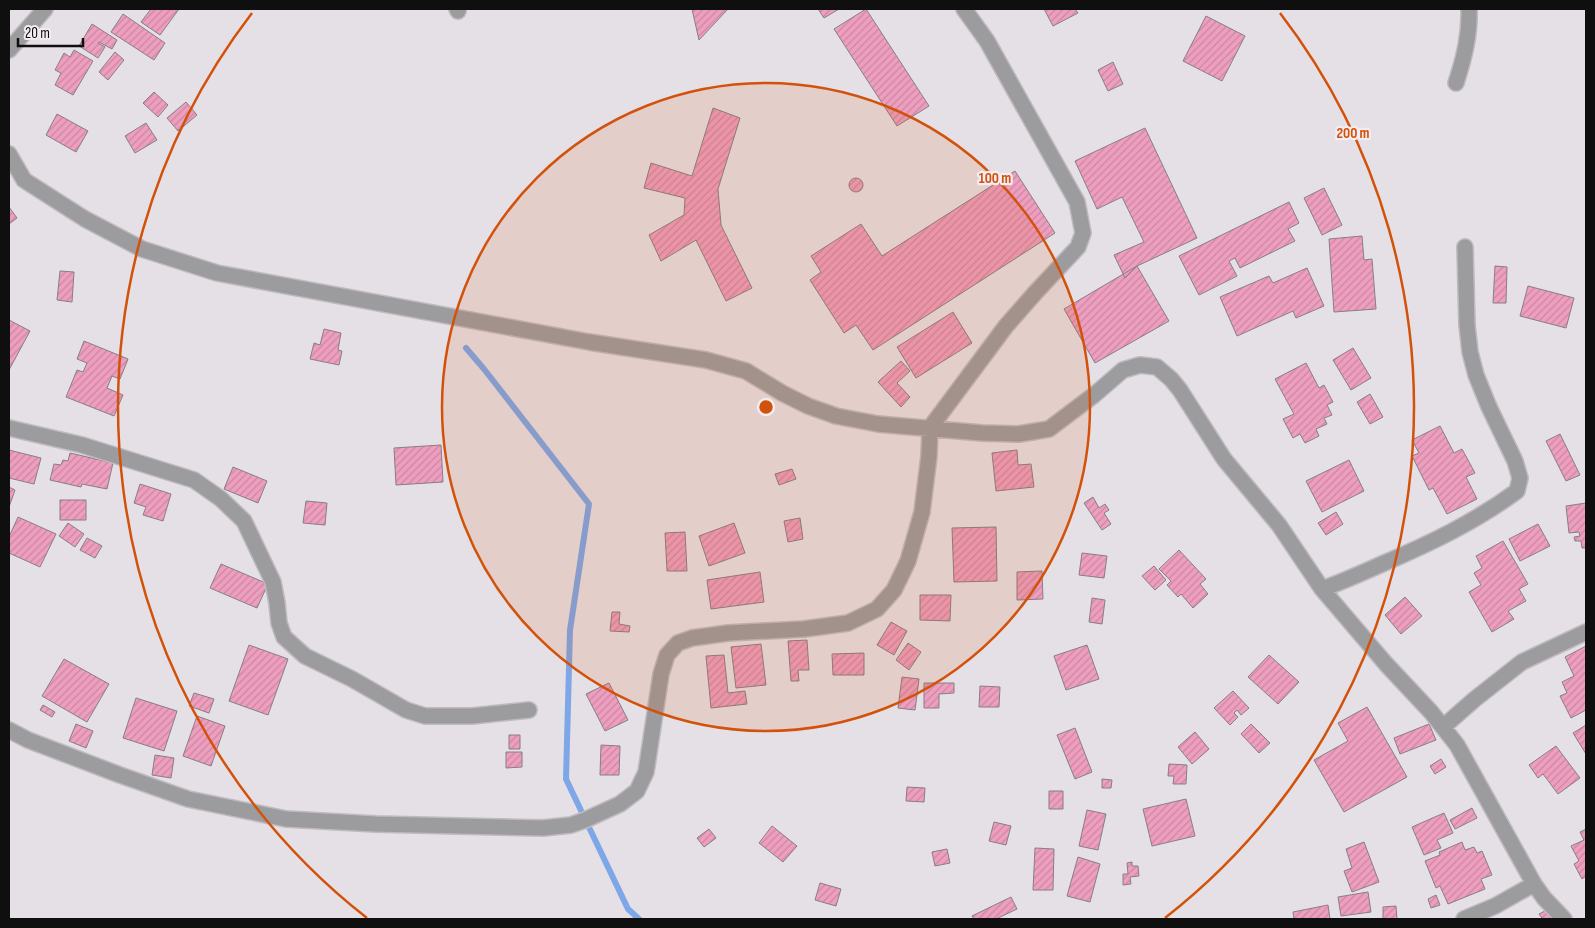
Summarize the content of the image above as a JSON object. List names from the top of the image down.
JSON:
{
  "scale_bar": "20 m",
  "rings": ["200 m", "100 m"]
}
